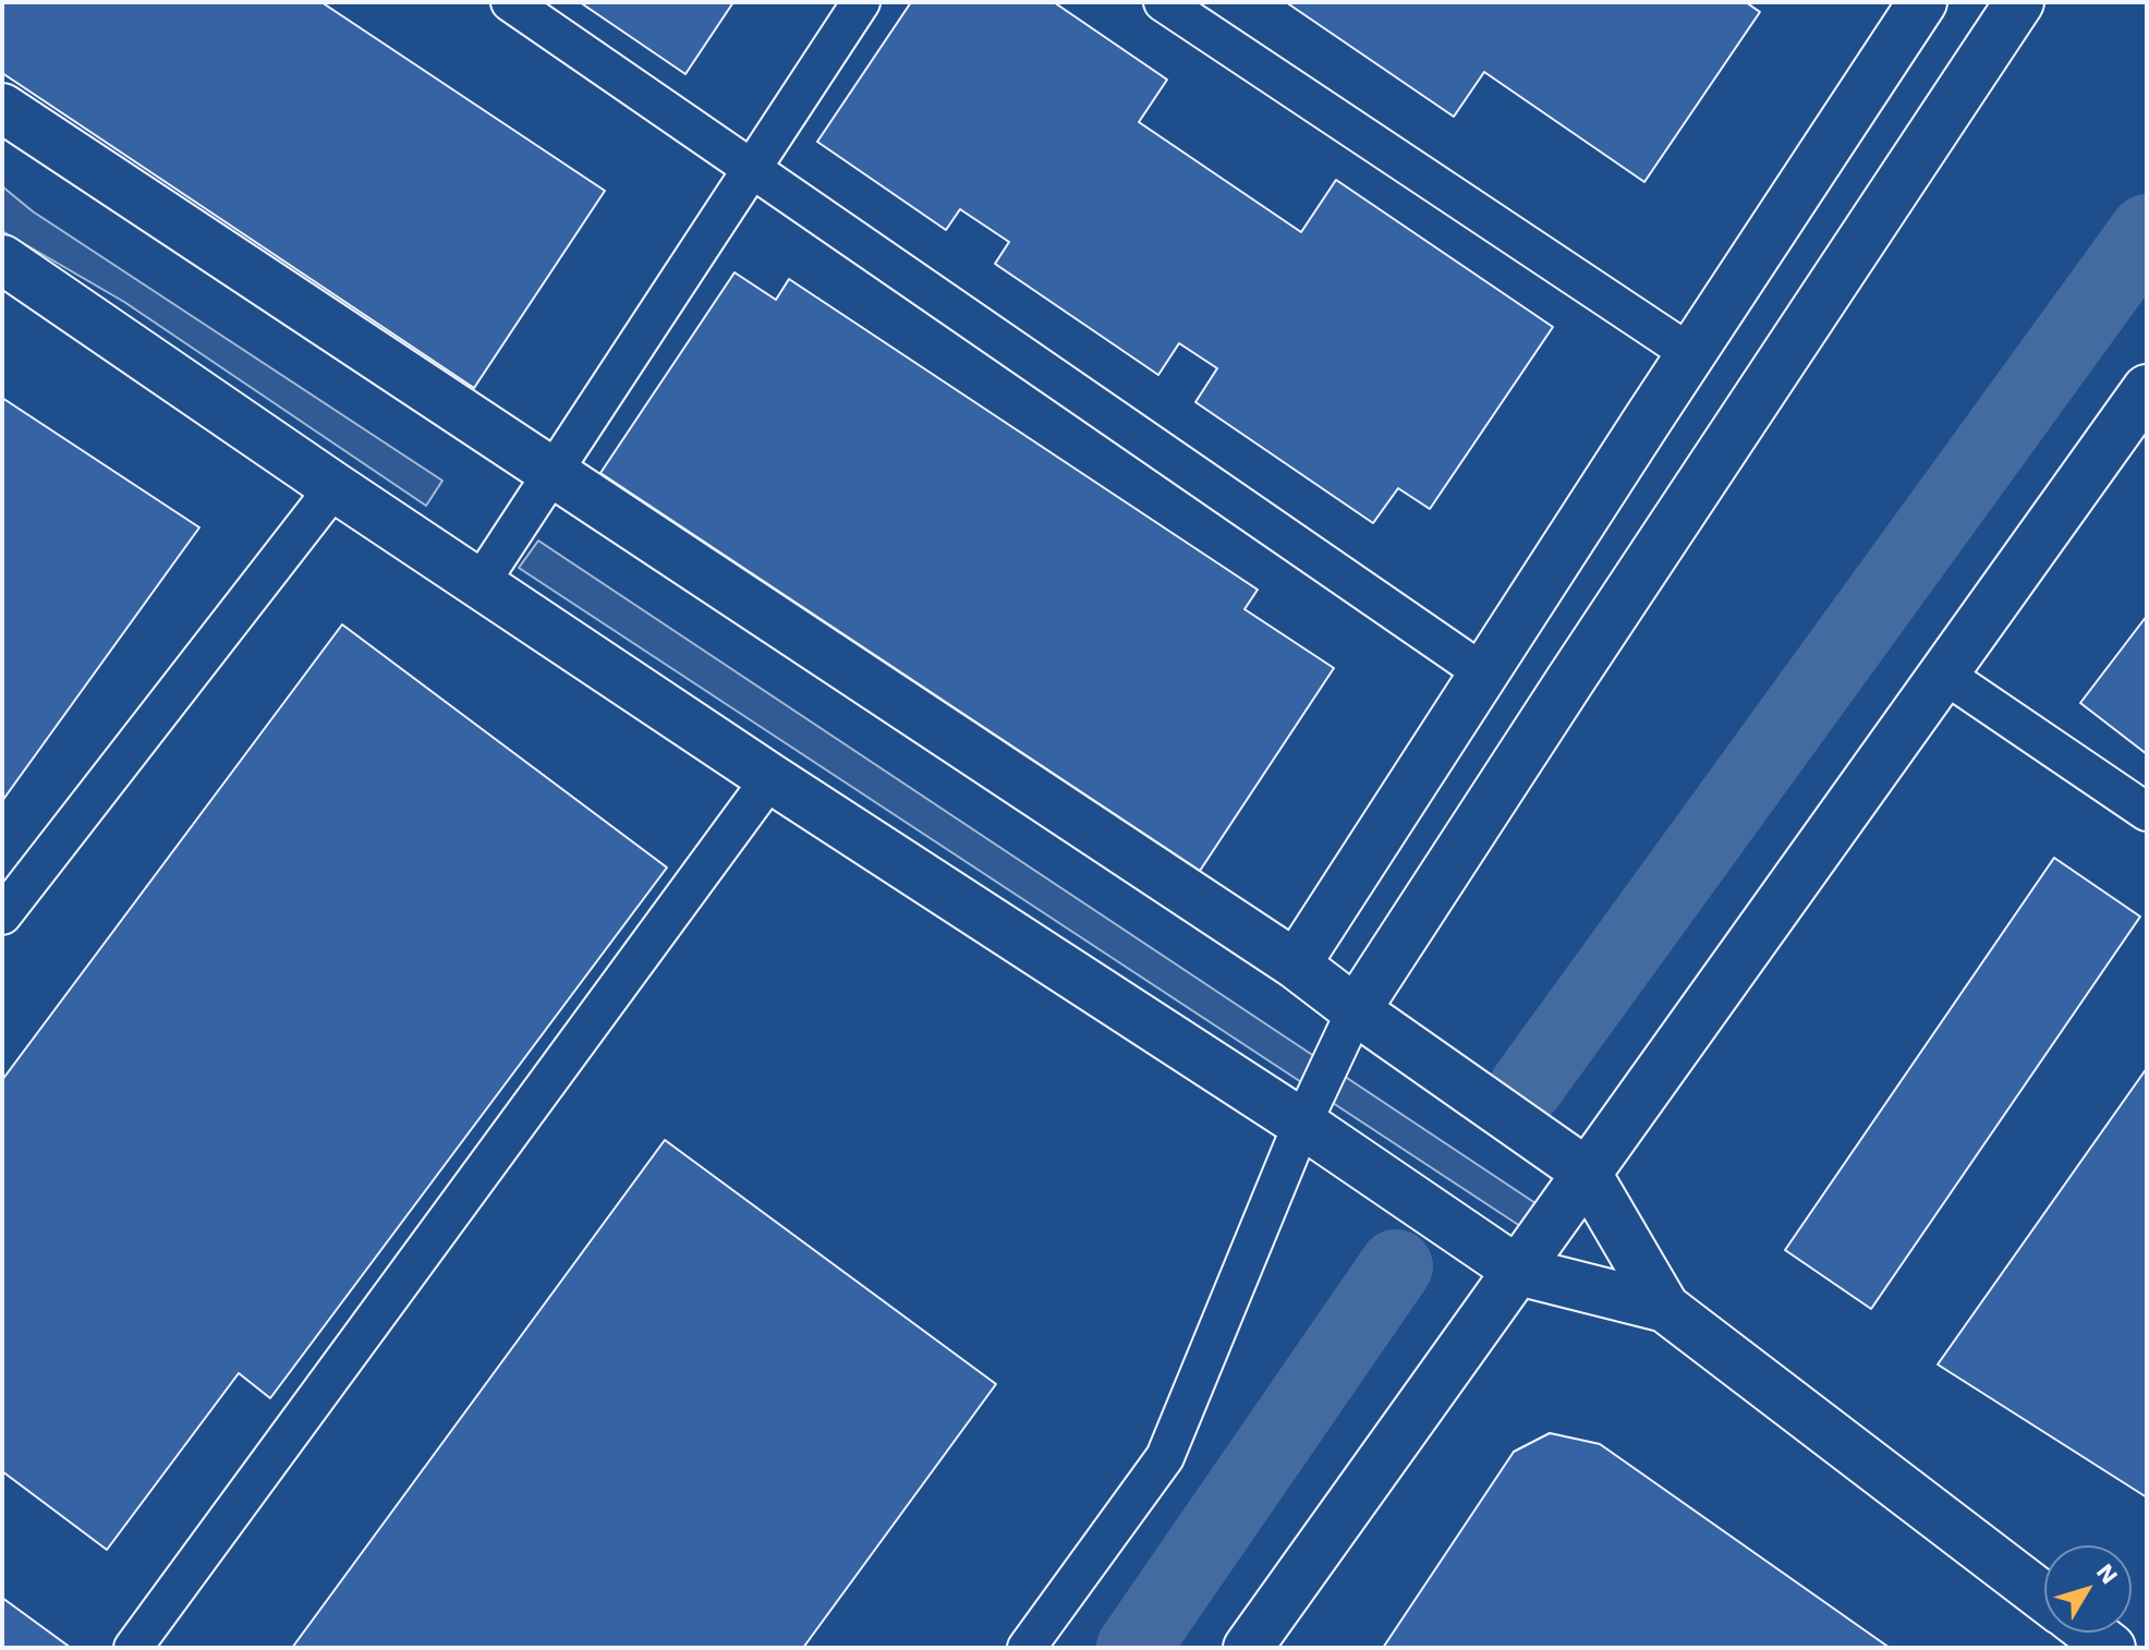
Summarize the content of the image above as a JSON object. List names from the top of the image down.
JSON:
{
  "north": "top right"
}
